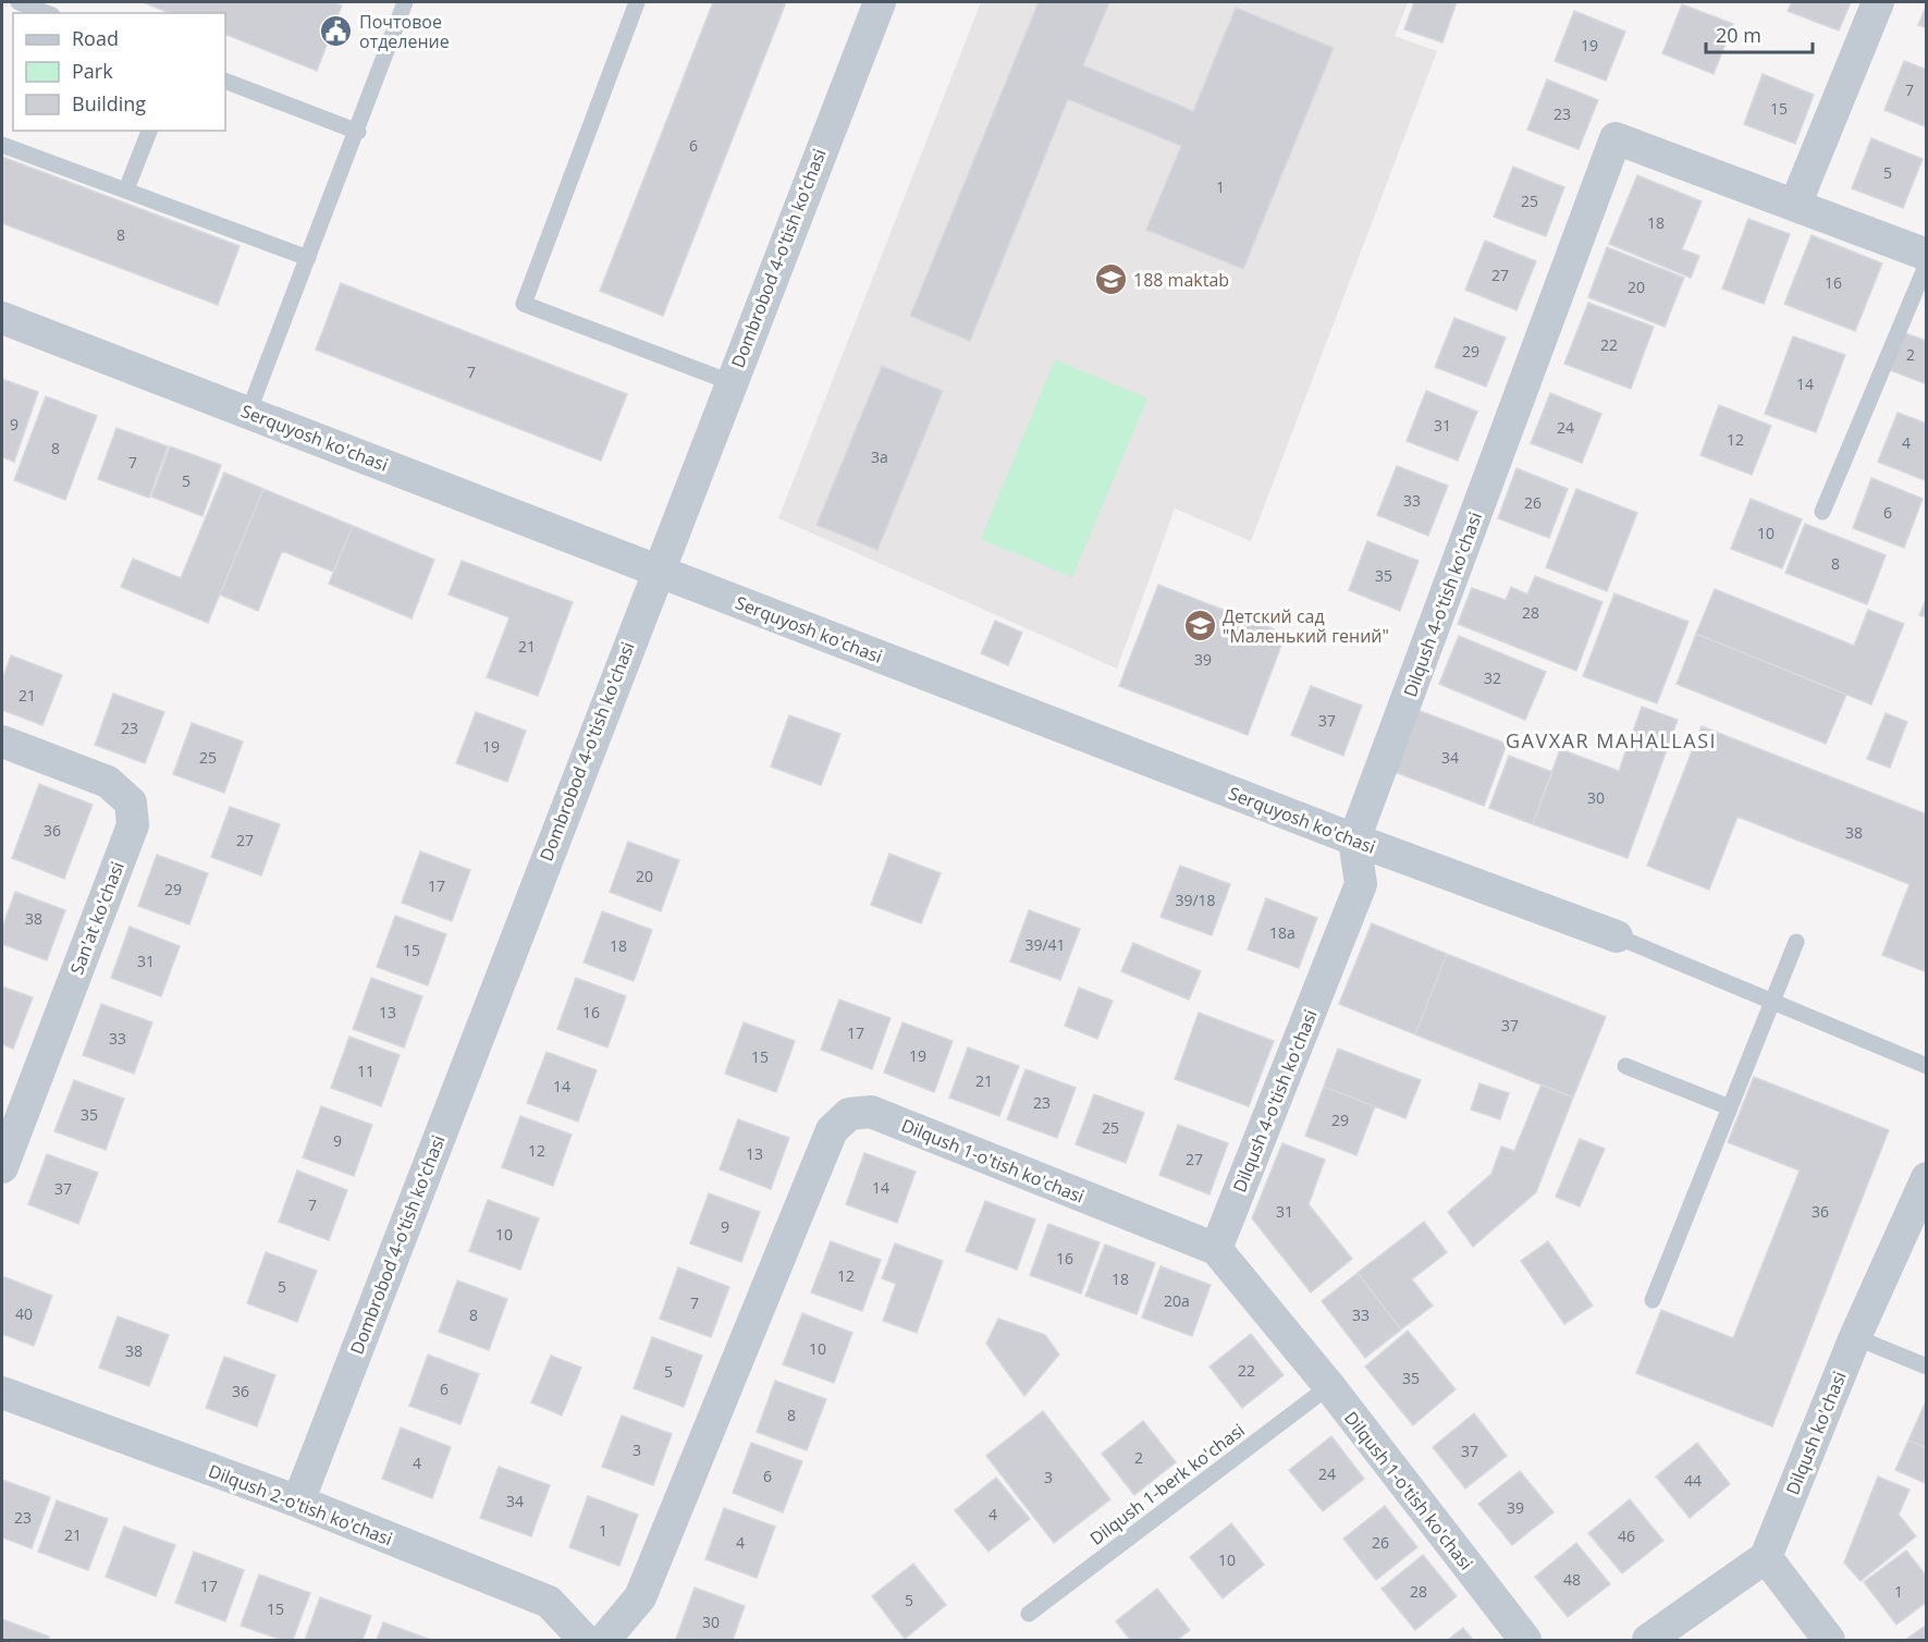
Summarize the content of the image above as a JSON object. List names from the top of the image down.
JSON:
{
  "streets": {
    "street": [
      "Dombrobod 4-o'tish ko'chasi",
      "Serquyosh ko'chasi",
      "Dilqush 4-o'tish ko'chasi",
      "San'at ko'chasi",
      "Dilqush 1-o'tish ko'chasi",
      "Dilqush ko'chasi",
      "Dilqush 2-o'tish ko'chasi"
    ],
    "lane": ["Dilqush 1-berk ko'chasi"]
  },
  "crossings": [
    ["Dombrobod 4-o'tish ko'chasi", "Serquyosh ko'chasi"],
    ["Dombrobod 4-o'tish ko'chasi", "Dilqush 2-o'tish ko'chasi"],
    ["Serquyosh ko'chasi", "Dilqush 4-o'tish ko'chasi"],
    ["Dilqush 4-o'tish ko'chasi", "Dilqush 1-o'tish ko'chasi"],
    ["Dilqush 1-o'tish ko'chasi", "Dilqush 1-berk ko'chasi"]
  ],
  "districts": ["GAVXAR MAHALLASI"],
  "places": {
    "public building": ["Почтовое отделение"],
    "school or university": ["188 maktab", "Детский сад \"Маленький гений\""]
  },
  "house_numbers": [
    "19",
    "7",
    "15",
    "23",
    "6",
    "5",
    "1",
    "25",
    "18",
    "8",
    "27",
    "16",
    "20",
    "22",
    "29",
    "2",
    "7",
    "14",
    "9",
    "31",
    "24",
    "12",
    "4",
    "8",
    "3a",
    "7",
    "5",
    "33",
    "26",
    "6",
    "10",
    "8",
    "35",
    "28",
    "21",
    "39",
    "32",
    "21",
    "37",
    "23",
    "19",
    "25",
    "34",
    "30",
    "36",
    "38",
    "27",
    "20",
    "17",
    "29",
    "39/18",
    "38",
    "18a",
    "39/41",
    "18",
    "15",
    "31",
    "13",
    "16",
    "37",
    "17",
    "33",
    "19",
    "15",
    "11",
    "21",
    "14",
    "23",
    "35",
    "29",
    "25",
    "9",
    "12",
    "13",
    "27",
    "14",
    "37",
    "7",
    "31",
    "36",
    "9",
    "10",
    "16",
    "12",
    "18",
    "5",
    "20a",
    "7",
    "40",
    "8",
    "33",
    "10",
    "38",
    "22",
    "5",
    "35",
    "6",
    "36",
    "8",
    "3",
    "37",
    "2",
    "4",
    "24",
    "6",
    "3",
    "44",
    "34",
    "39",
    "4",
    "23",
    "1",
    "21",
    "46",
    "4",
    "26",
    "10",
    "48",
    "17",
    "28",
    "1",
    "5",
    "15",
    "30"
  ],
  "legend": ["Road", "Park", "Building"],
  "scale_bar": "20 m"
}
